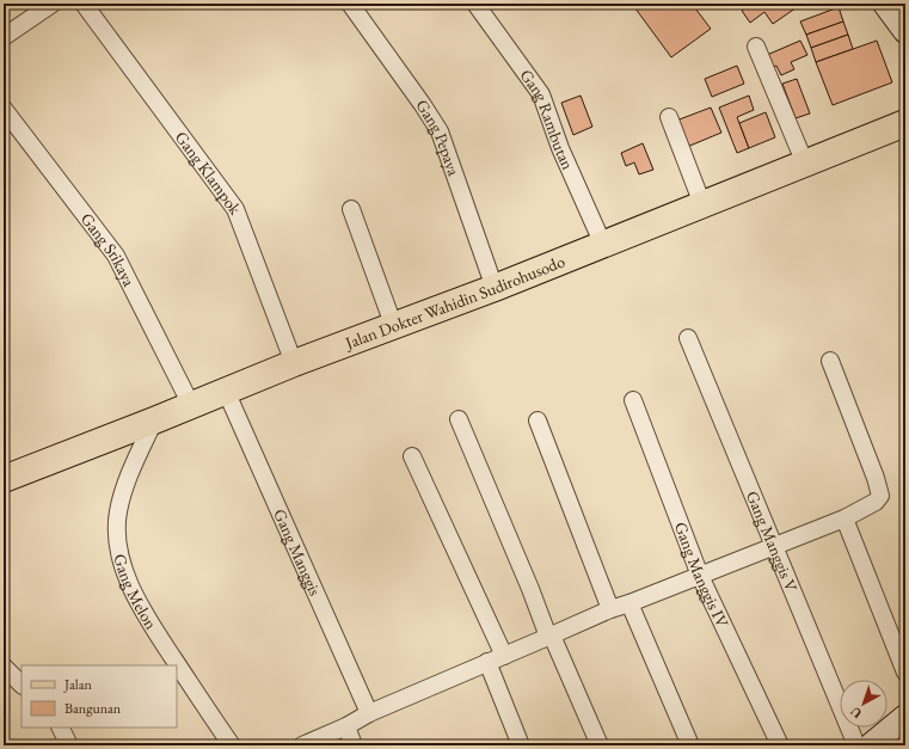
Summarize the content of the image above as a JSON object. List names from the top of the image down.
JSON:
{
  "streets": {
    "main road": ["Jalan Dokter Wahidin Sudirohusodo"],
    "street": [
      "Gang Rambutan",
      "Gang Pepaya",
      "Gang Klampok",
      "Gang Srikaya",
      "Gang Manggis V",
      "Gang Manggis",
      "Gang Manggis IV",
      "Gang Melon"
    ]
  },
  "crossings": [
    ["Gang Rambutan", "Jalan Dokter Wahidin Sudirohusodo"],
    ["Gang Pepaya", "Jalan Dokter Wahidin Sudirohusodo"],
    ["Gang Klampok", "Jalan Dokter Wahidin Sudirohusodo"],
    ["Gang Srikaya", "Jalan Dokter Wahidin Sudirohusodo"],
    ["Jalan Dokter Wahidin Sudirohusodo", "Gang Manggis"],
    ["Jalan Dokter Wahidin Sudirohusodo", "Gang Melon"]
  ],
  "legend": ["Jalan", "Bangunan"],
  "north": "bottom left"
}
